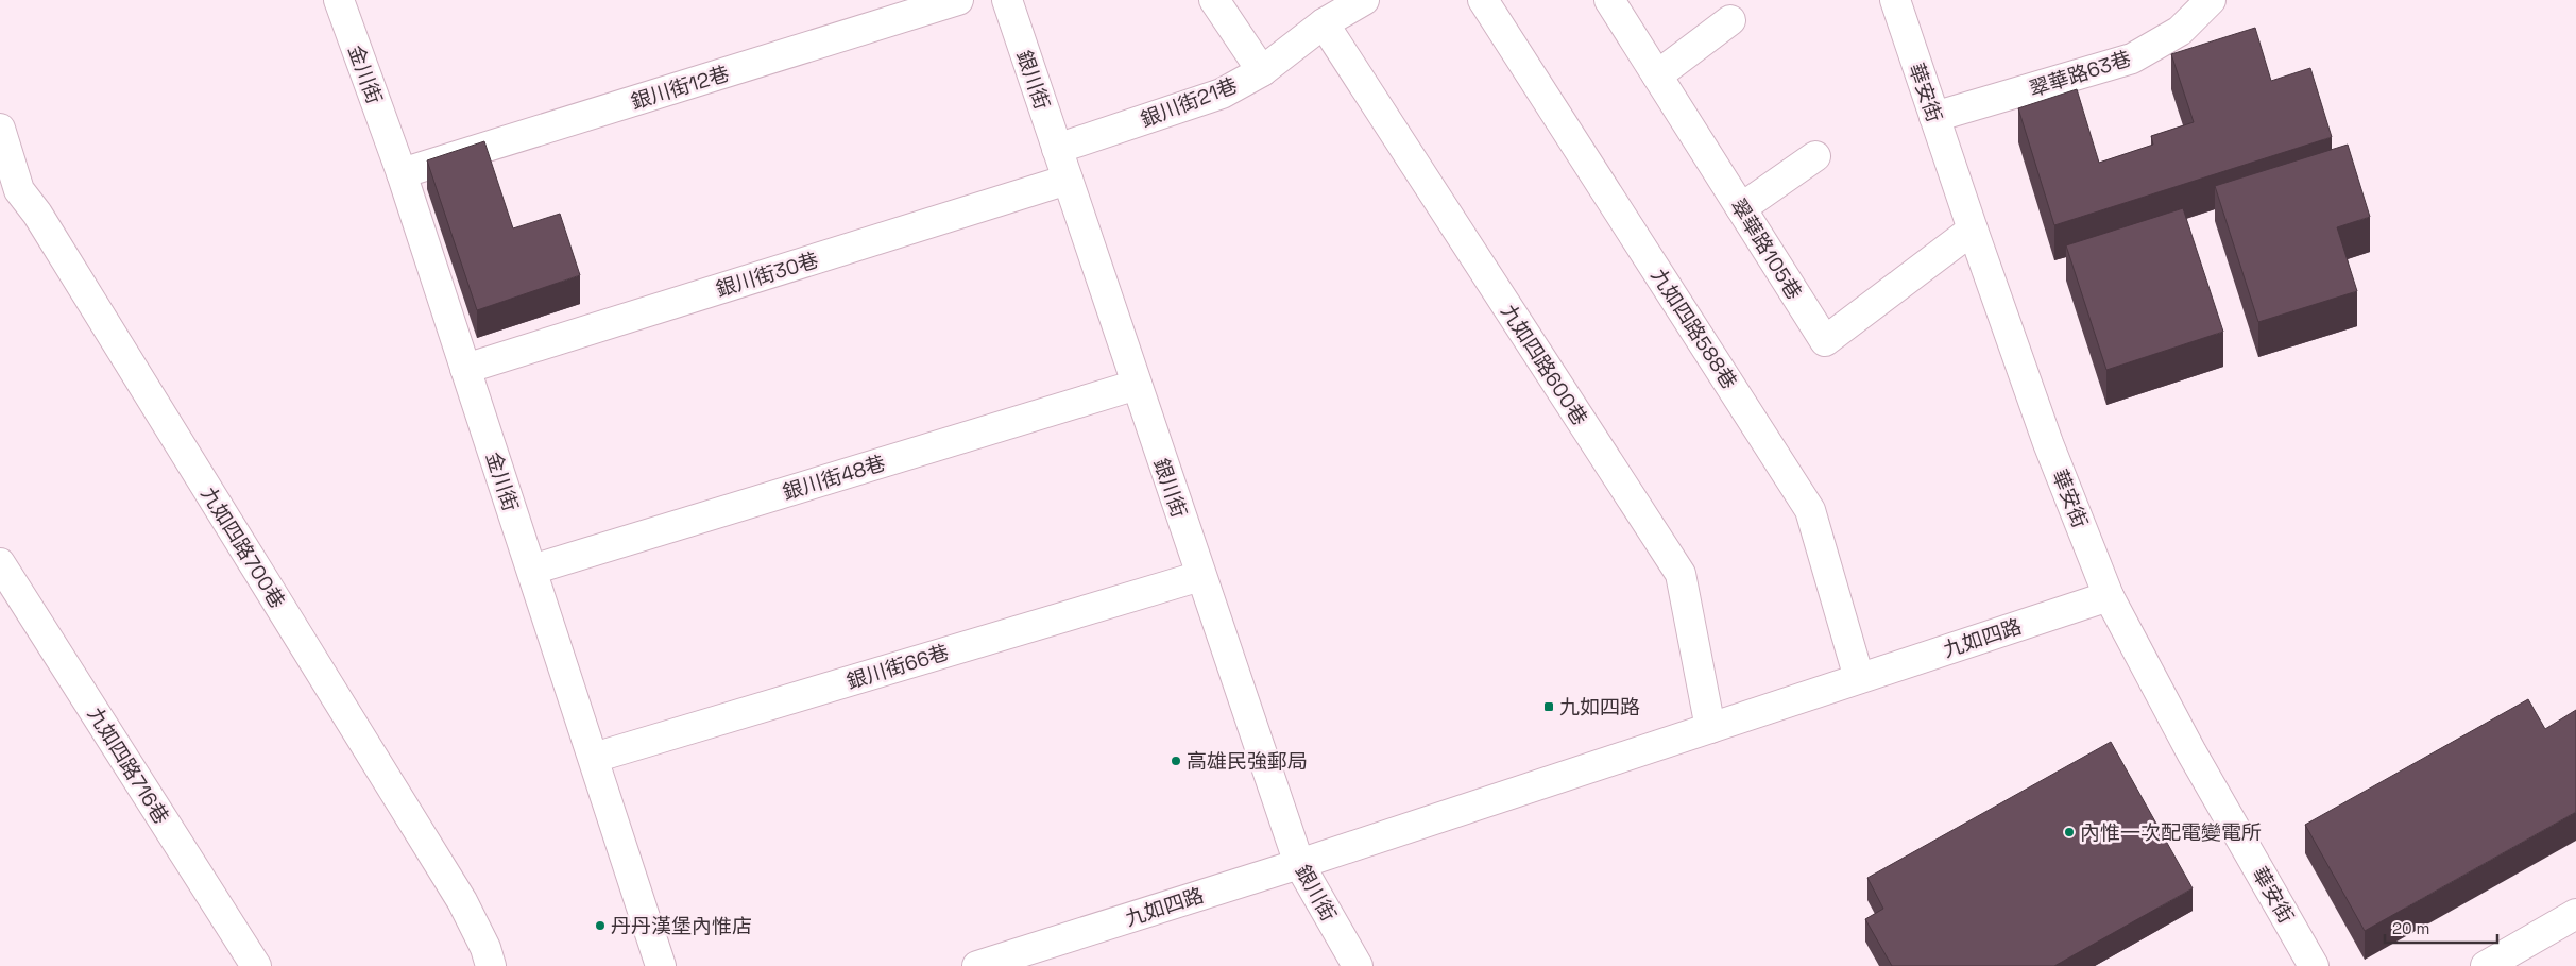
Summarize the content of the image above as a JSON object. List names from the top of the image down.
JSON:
{
  "streets": {
    "street": [
      "翠華路63巷",
      "金川街",
      "銀川街",
      "銀川街12巷",
      "華安街",
      "銀川街21巷",
      "翠華路105巷",
      "銀川街30巷",
      "九如四路588巷",
      "九如四路600巷",
      "銀川街48巷",
      "九如四路700巷",
      "九如四路",
      "銀川街66巷",
      "九如四路716巷"
    ]
  },
  "crossings": [
    ["翠華路63巷", "華安街"],
    ["金川街", "銀川街12巷"],
    ["金川街", "銀川街30巷"],
    ["金川街", "銀川街48巷"],
    ["金川街", "銀川街66巷"],
    ["銀川街", "銀川街21巷"],
    ["銀川街", "銀川街30巷"],
    ["銀川街", "銀川街48巷"],
    ["銀川街", "九如四路"],
    ["銀川街", "銀川街66巷"],
    ["華安街", "翠華路105巷"],
    ["華安街", "九如四路"],
    ["銀川街21巷", "九如四路600巷"],
    ["九如四路588巷", "九如四路"],
    ["九如四路600巷", "九如四路"]
  ],
  "places": {
    "transit": ["九如四路"],
    "other": ["高雄民強郵局", "內惟一次配電變電所", "丹丹漢堡內惟店"]
  },
  "scale_bar": "20 m"
}
